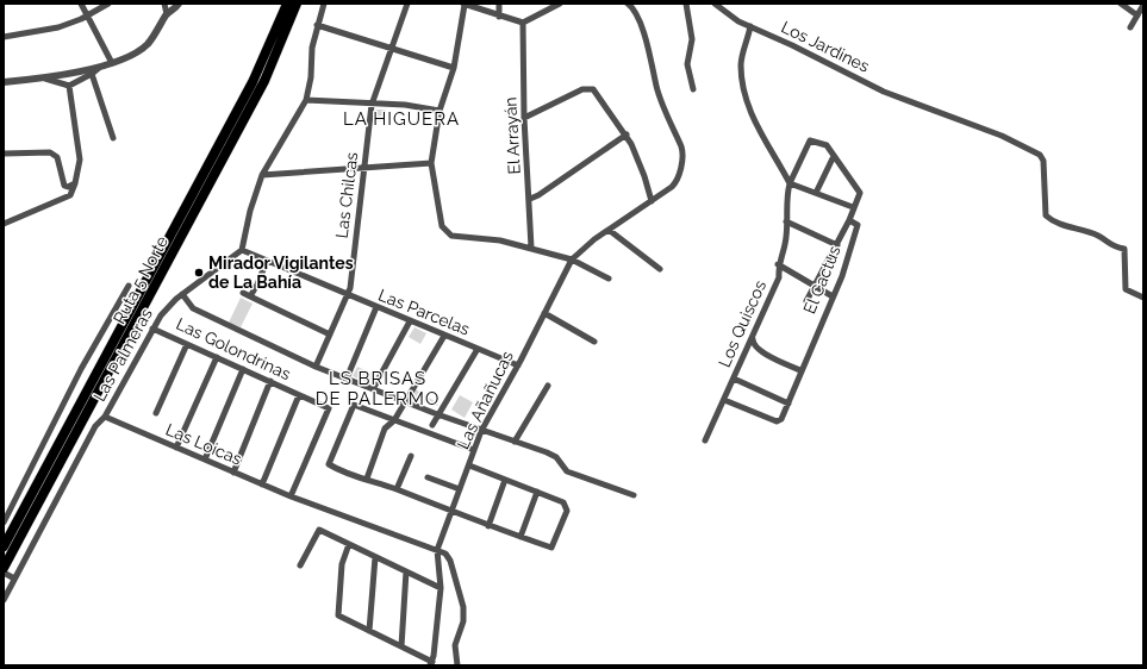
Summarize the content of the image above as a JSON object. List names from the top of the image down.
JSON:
{
  "streets": {
    "highway": ["Ruta 5 Norte"],
    "street": [
      "Los Jardines",
      "El Arrayán",
      "Las Chilcas",
      "El Cactus",
      "Las Parcelas",
      "Los Quiscos",
      "Las Golondrinas",
      "Las Palmeras",
      "Las Añañucas",
      "Las Loicas"
    ]
  },
  "crossings": [
    ["Las Chilcas", "Las Parcelas"],
    ["El Cactus", "Los Quiscos"],
    ["Las Parcelas", "Las Palmeras"],
    ["Las Parcelas", "Las Añañucas"],
    ["Las Golondrinas", "Las Palmeras"],
    ["Las Golondrinas", "Las Loicas"],
    ["Las Palmeras", "Las Loicas"],
    ["Las Añañucas", "Las Loicas"]
  ],
  "districts": ["LA HIGUERA", "LS BRISAS DE PALERMO"],
  "places": ["Mirador Vigilantes de La Bahía"]
}
